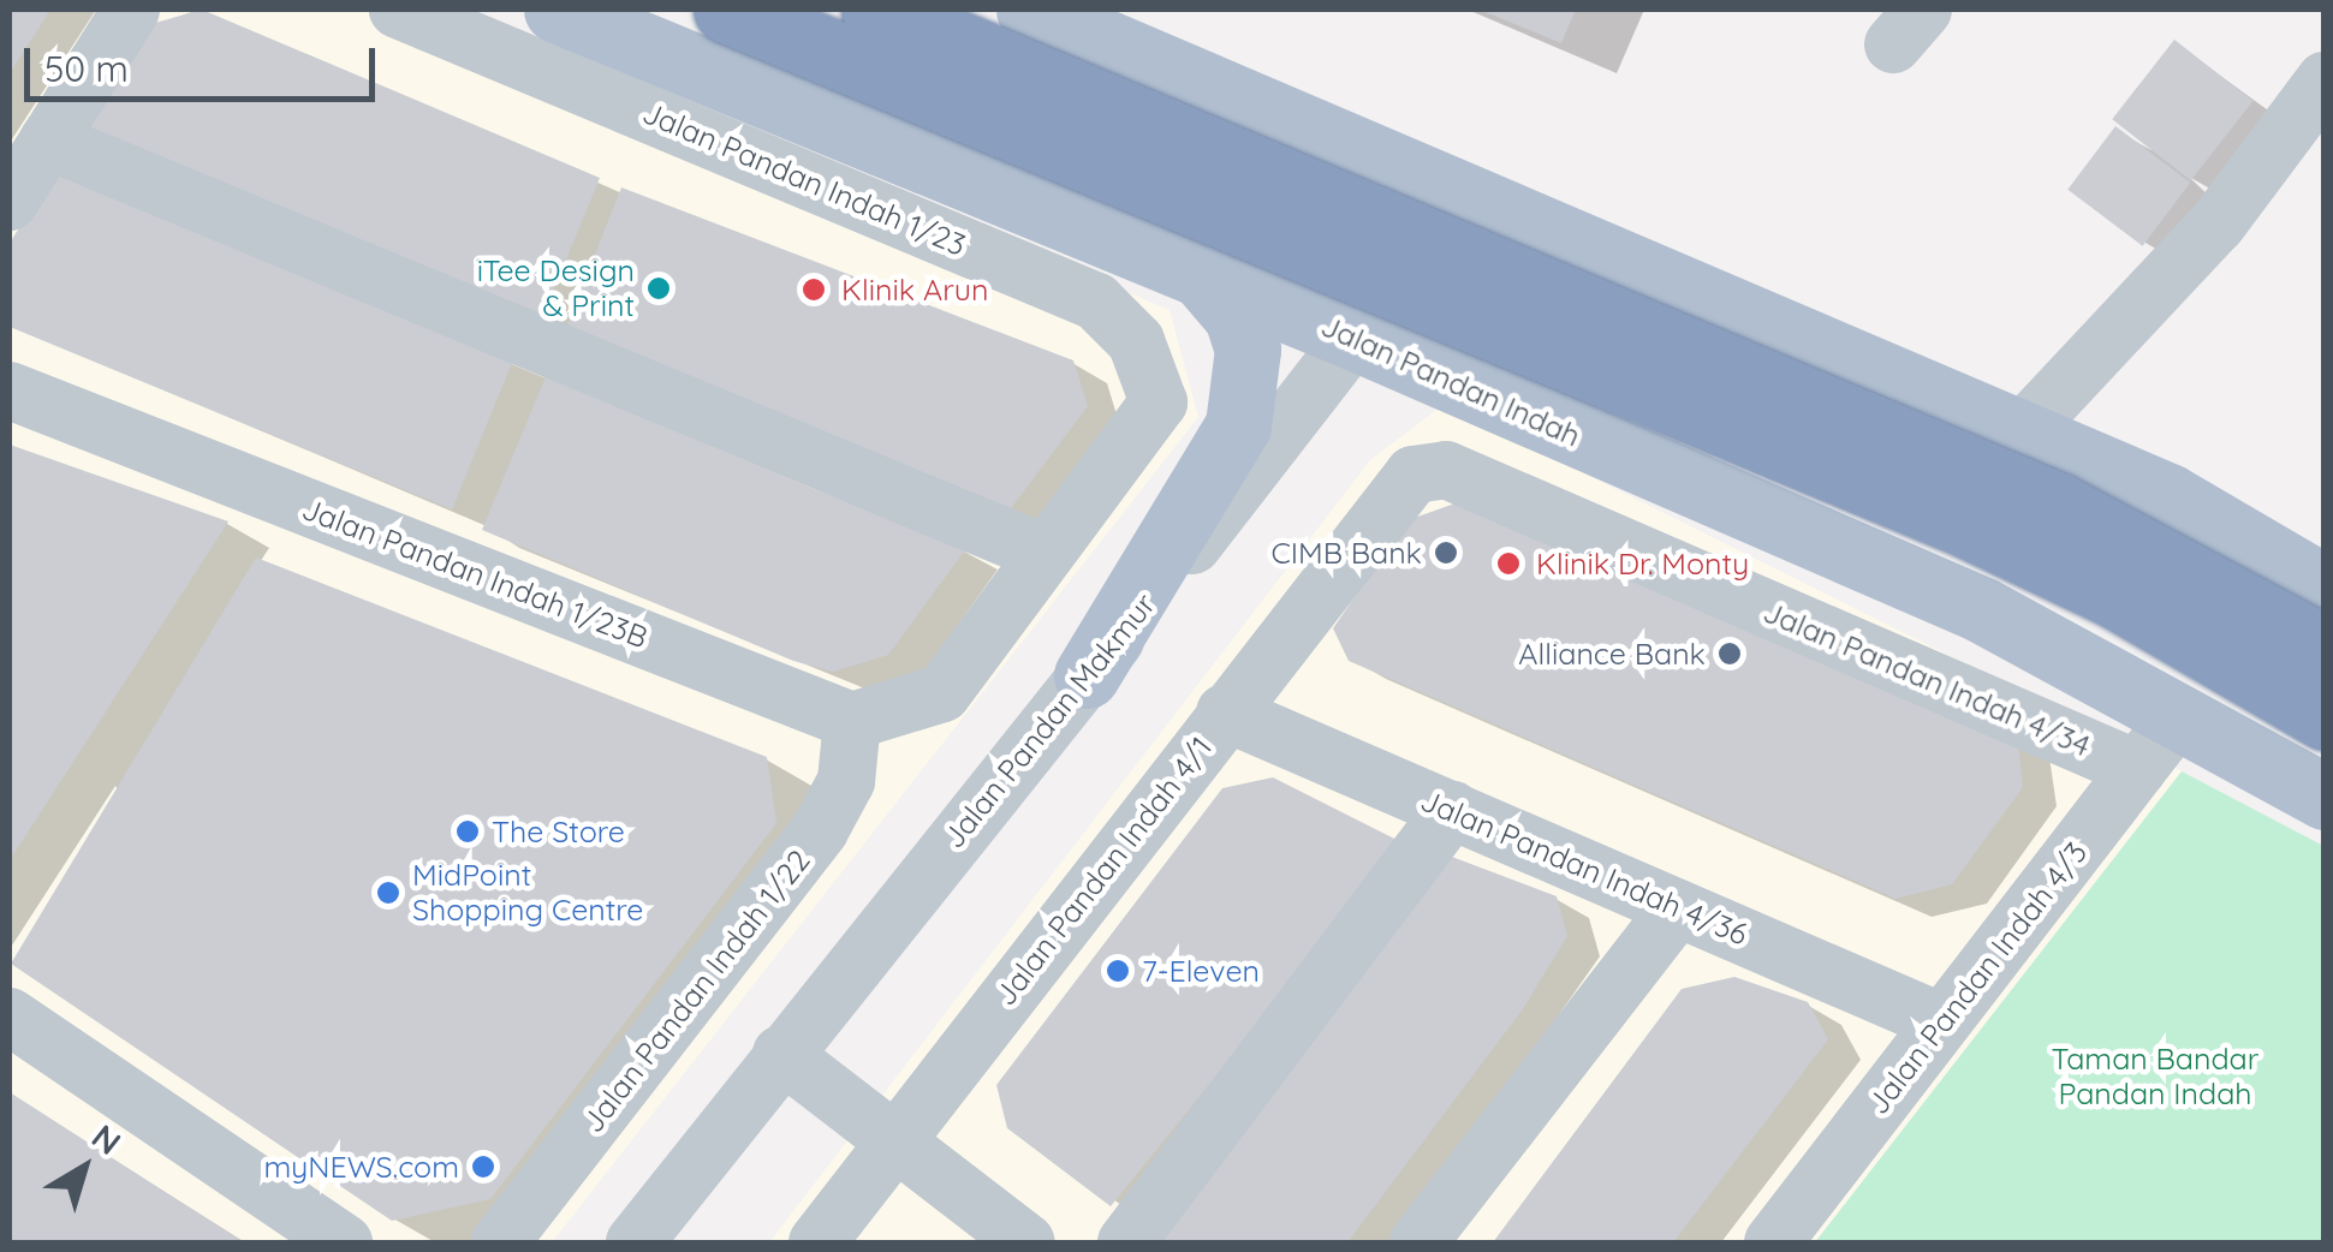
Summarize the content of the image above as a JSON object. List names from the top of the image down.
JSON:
{
  "streets": {
    "main road": ["Jalan Pandan Indah"],
    "street": [
      "Jalan Pandan Indah 1/23",
      "Jalan Pandan Indah 1/23B",
      "Jalan Pandan Indah 4/34",
      "Jalan Pandan Makmur",
      "Jalan Pandan Indah 4/36",
      "Jalan Pandan Indah 4/1",
      "Jalan Pandan Indah 4/3",
      "Jalan Pandan Indah 1/22"
    ]
  },
  "crossings": [
    ["Jalan Pandan Indah 1/23", "Jalan Pandan Indah 1/23B"],
    ["Jalan Pandan Indah 1/23", "Jalan Pandan Indah 1/22"],
    ["Jalan Pandan Indah", "Jalan Pandan Makmur"],
    ["Jalan Pandan Indah", "Jalan Pandan Indah 4/3"],
    ["Jalan Pandan Indah 1/23B", "Jalan Pandan Indah 1/22"],
    ["Jalan Pandan Indah 4/34", "Jalan Pandan Indah 4/1"],
    ["Jalan Pandan Indah 4/34", "Jalan Pandan Indah 4/3"],
    ["Jalan Pandan Indah 4/36", "Jalan Pandan Indah 4/1"],
    ["Jalan Pandan Indah 4/36", "Jalan Pandan Indah 4/3"]
  ],
  "parks": ["Taman Bandar Pandan Indah"],
  "places": [
    "iTee Design & Print",
    "Klinik Arun",
    "CIMB Bank",
    "Klinik Dr. Monty",
    "Alliance Bank",
    "The Store",
    "MidPoint Shopping Centre",
    "7-Eleven",
    "myNEWS.com"
  ],
  "scale_bar": "50 m",
  "north": "top right"
}
